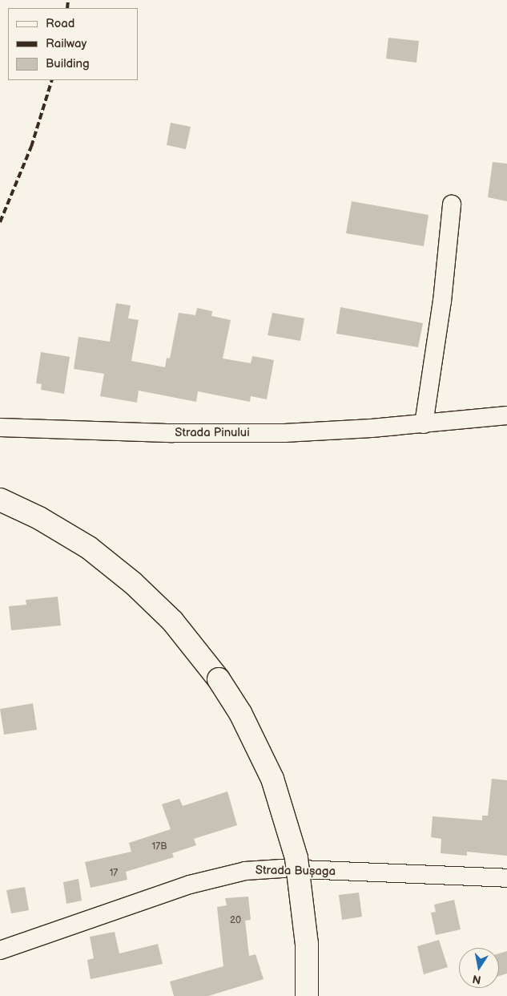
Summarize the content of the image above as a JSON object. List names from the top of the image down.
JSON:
{
  "streets": {
    "street": ["Strada Pinului", "Strada Bușaga"]
  },
  "house_numbers": ["17B", "17", "20"],
  "legend": ["Road", "Railway", "Building"],
  "north": "bottom"
}
